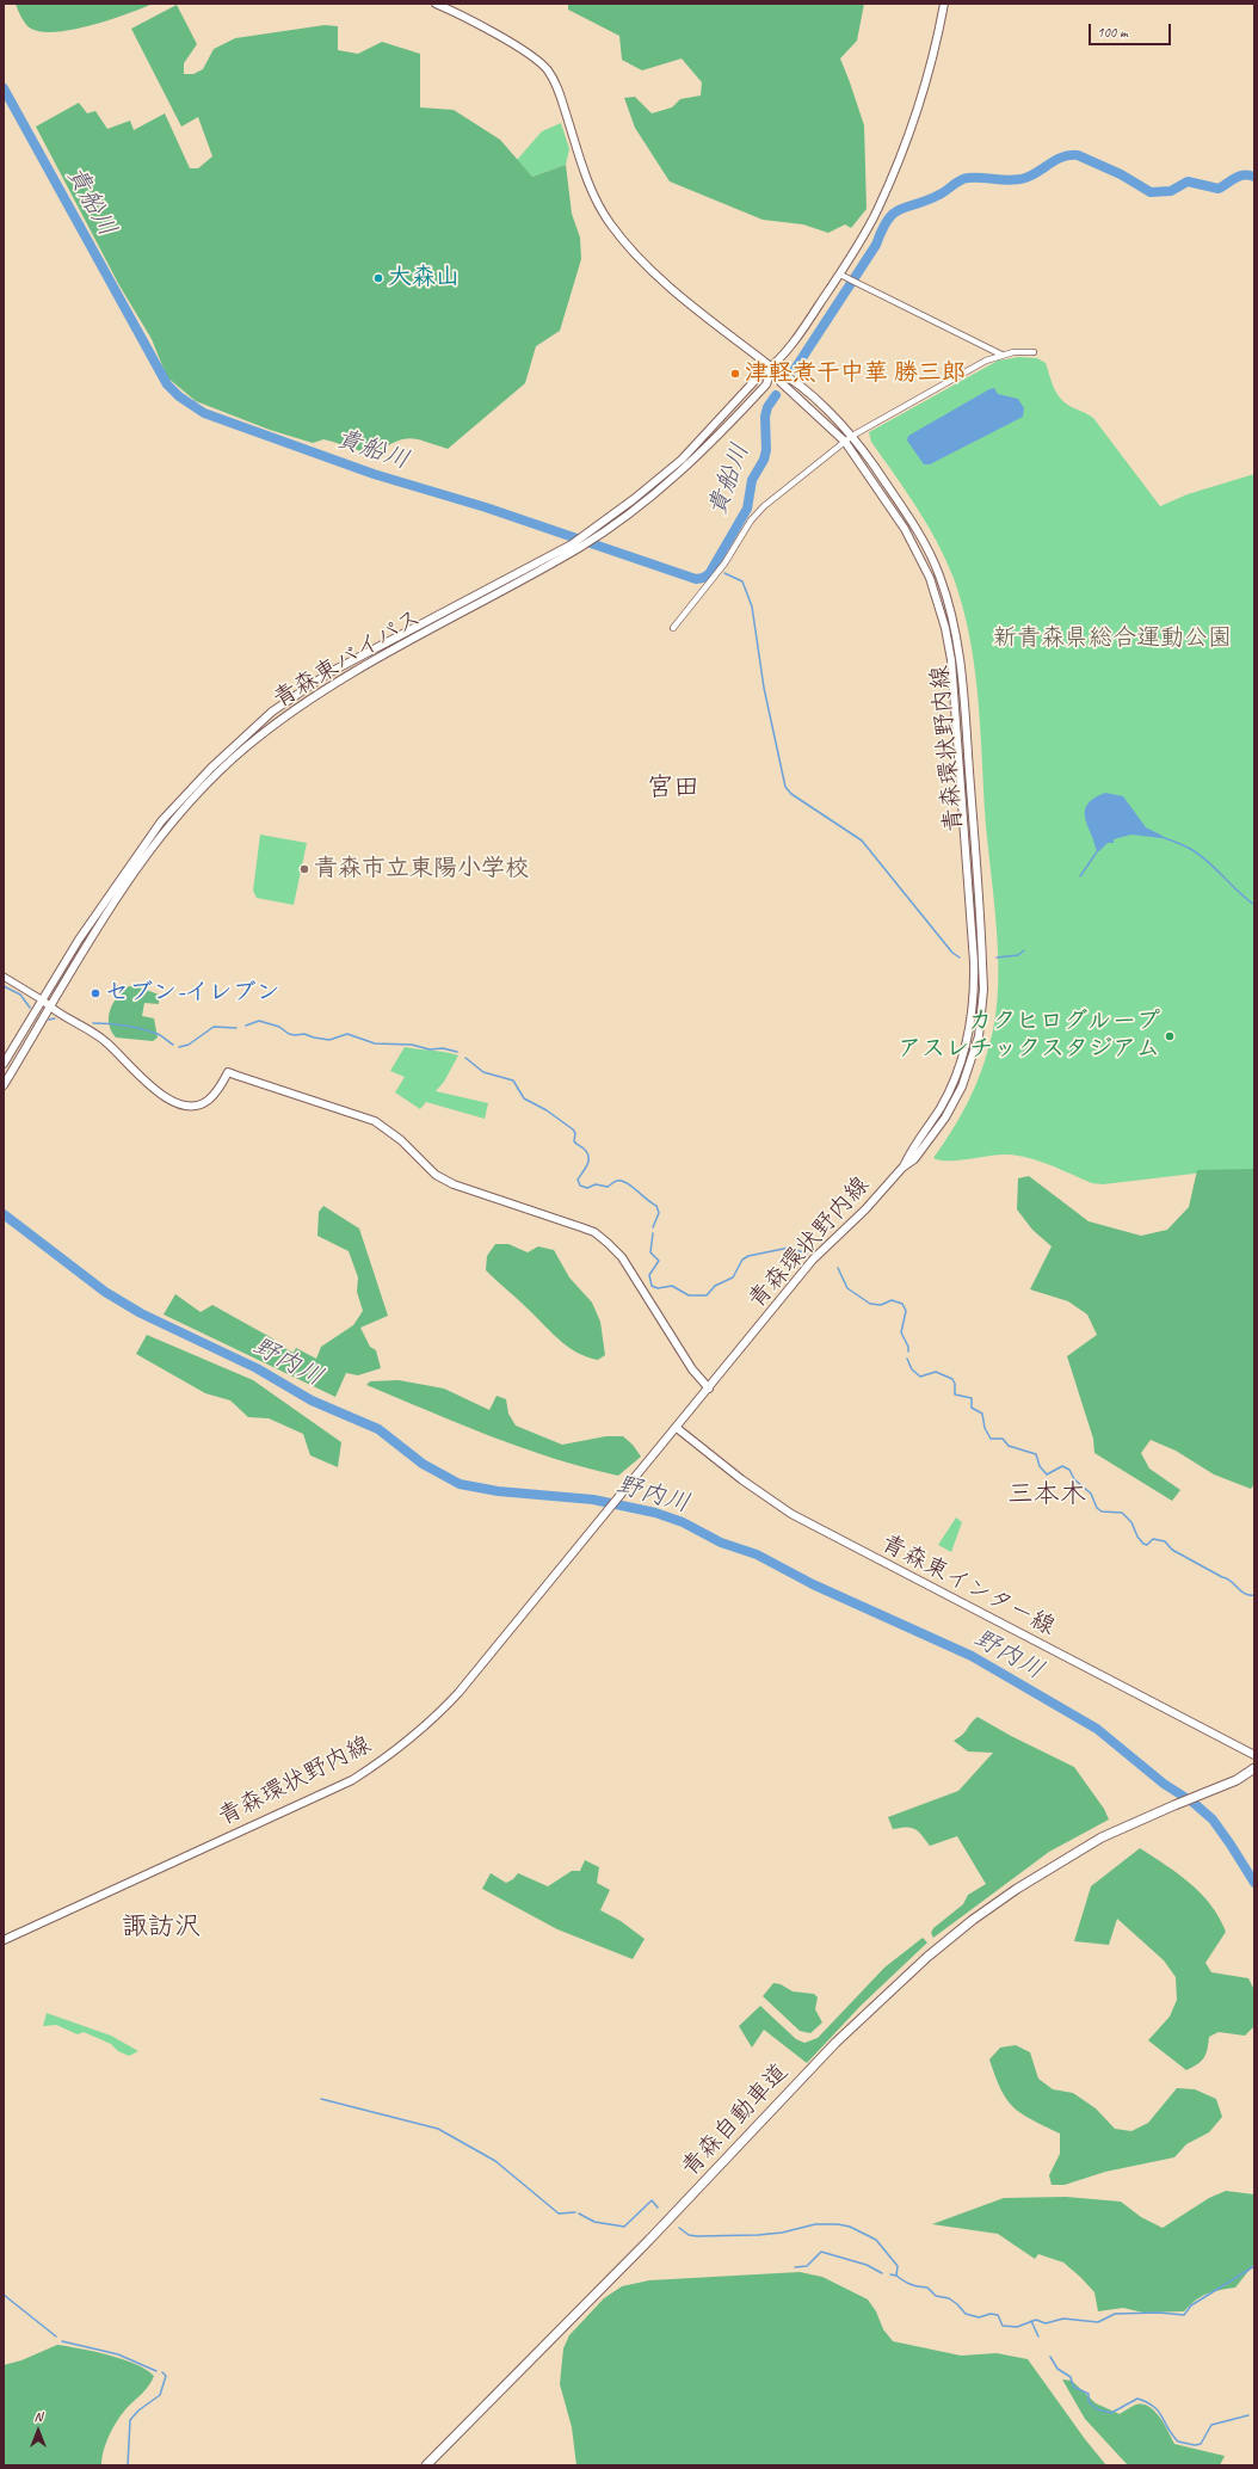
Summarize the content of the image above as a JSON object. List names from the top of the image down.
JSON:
{
  "streets": {
    "highway": ["青森自動車道"],
    "main road": ["青森東バイパス", "青森環状野内線", "青森東インター線"]
  },
  "crossings": [
    ["青森東バイパス", "青森環状野内線"],
    ["青森環状野内線", "青森東インター線"]
  ],
  "districts": ["宮田", "三本木", "諏訪沢"],
  "water": ["貴船川", "野内川"],
  "parks": ["新青森県総合運動公園"],
  "places": [
    "大森山",
    "津軽煮干中華 勝三郎",
    "青森市立東陽小学校",
    "セブン-イレブン",
    "カクヒログループ アスレチックスタジアム"
  ],
  "scale_bar": "100 m",
  "north": "top"
}
